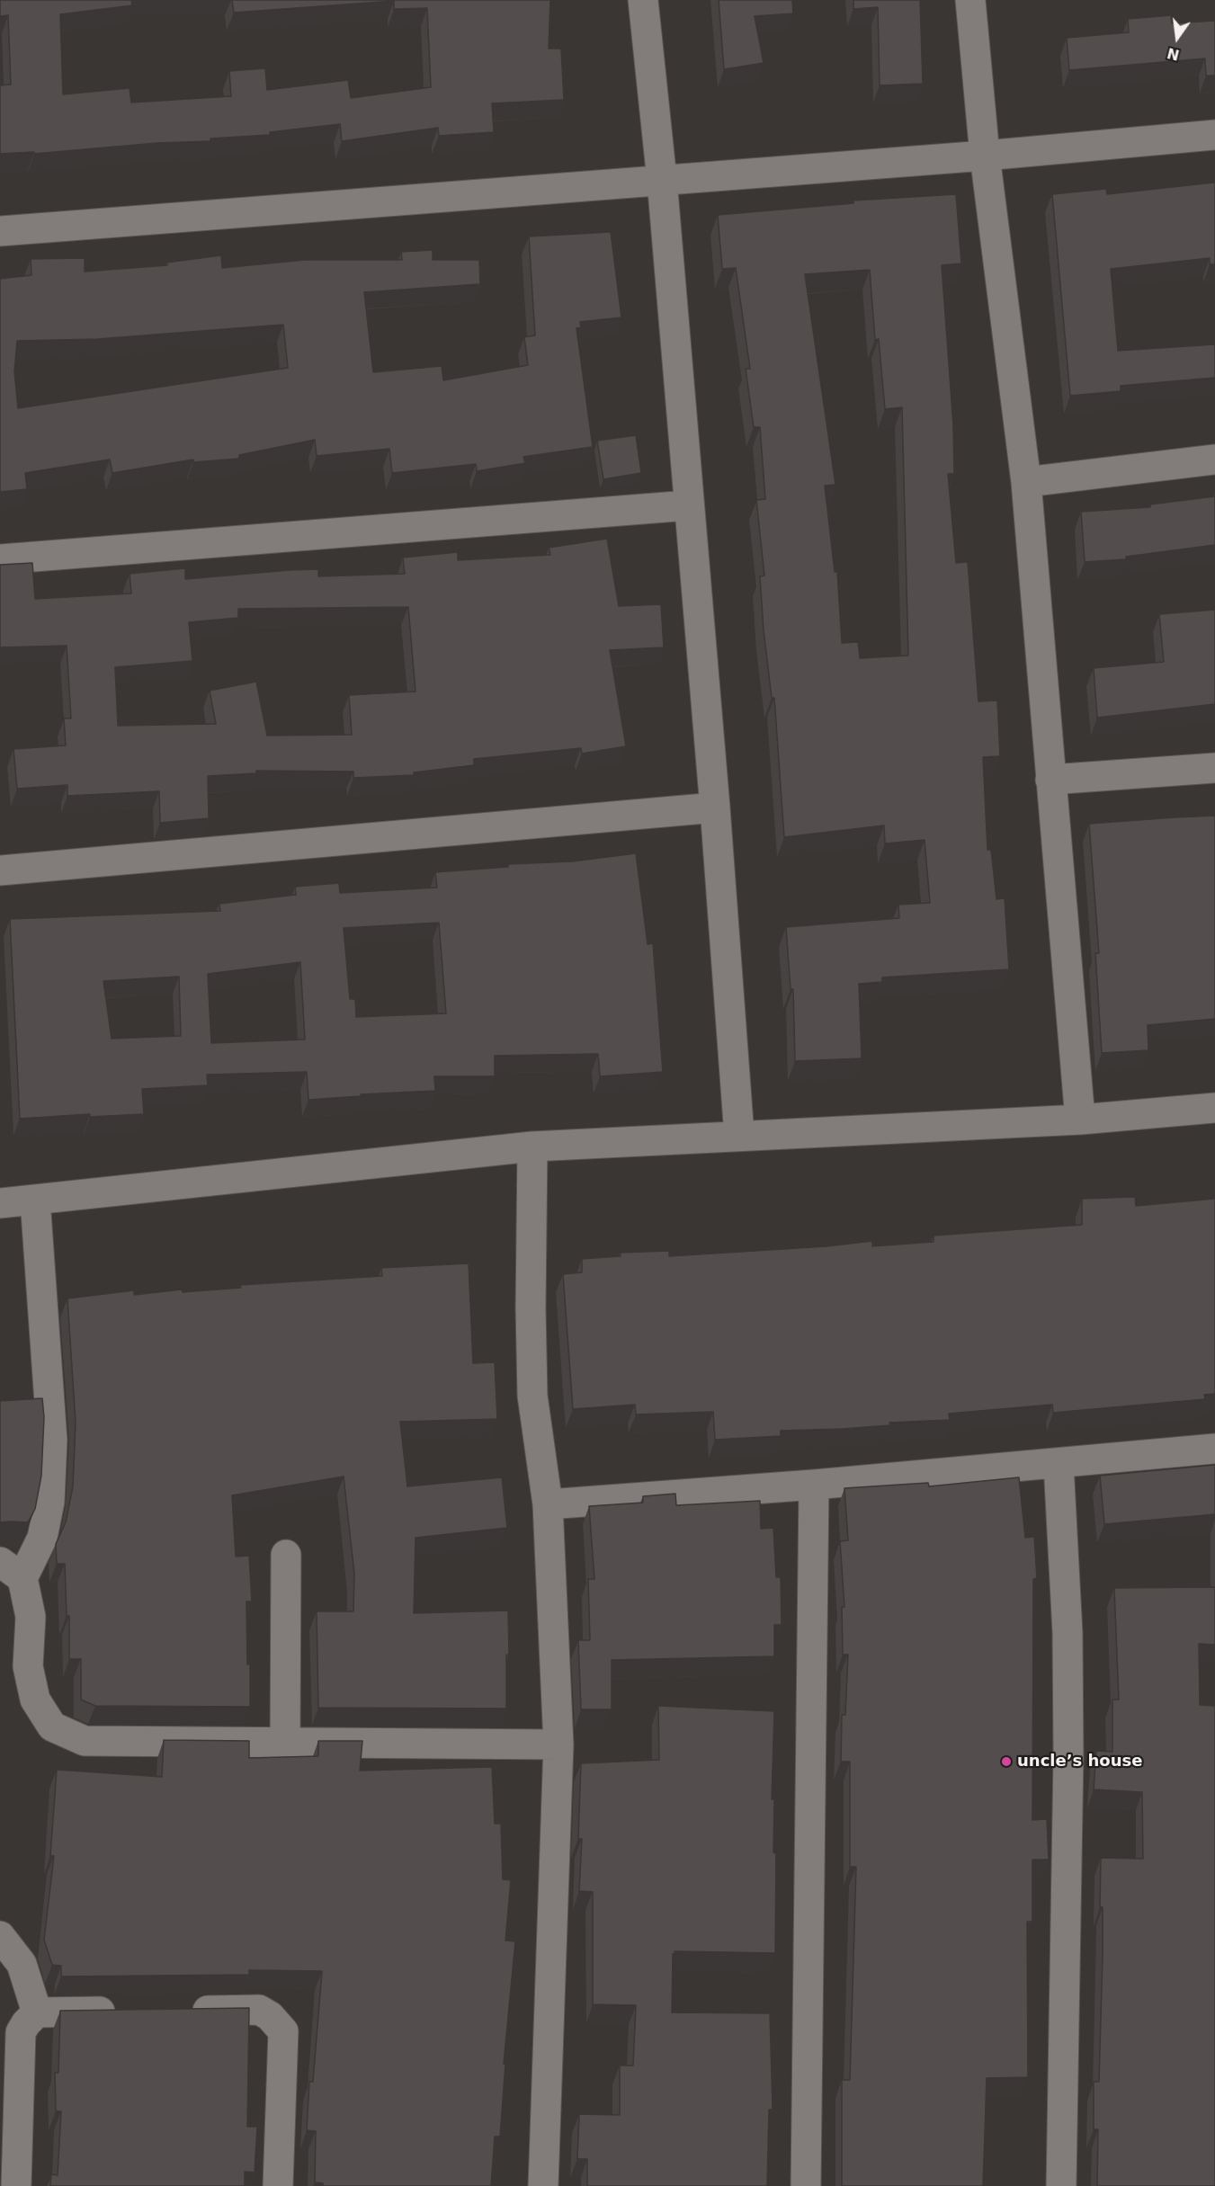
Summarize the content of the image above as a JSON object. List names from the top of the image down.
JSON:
{
  "places": ["uncle’s house"],
  "north": "bottom"
}
